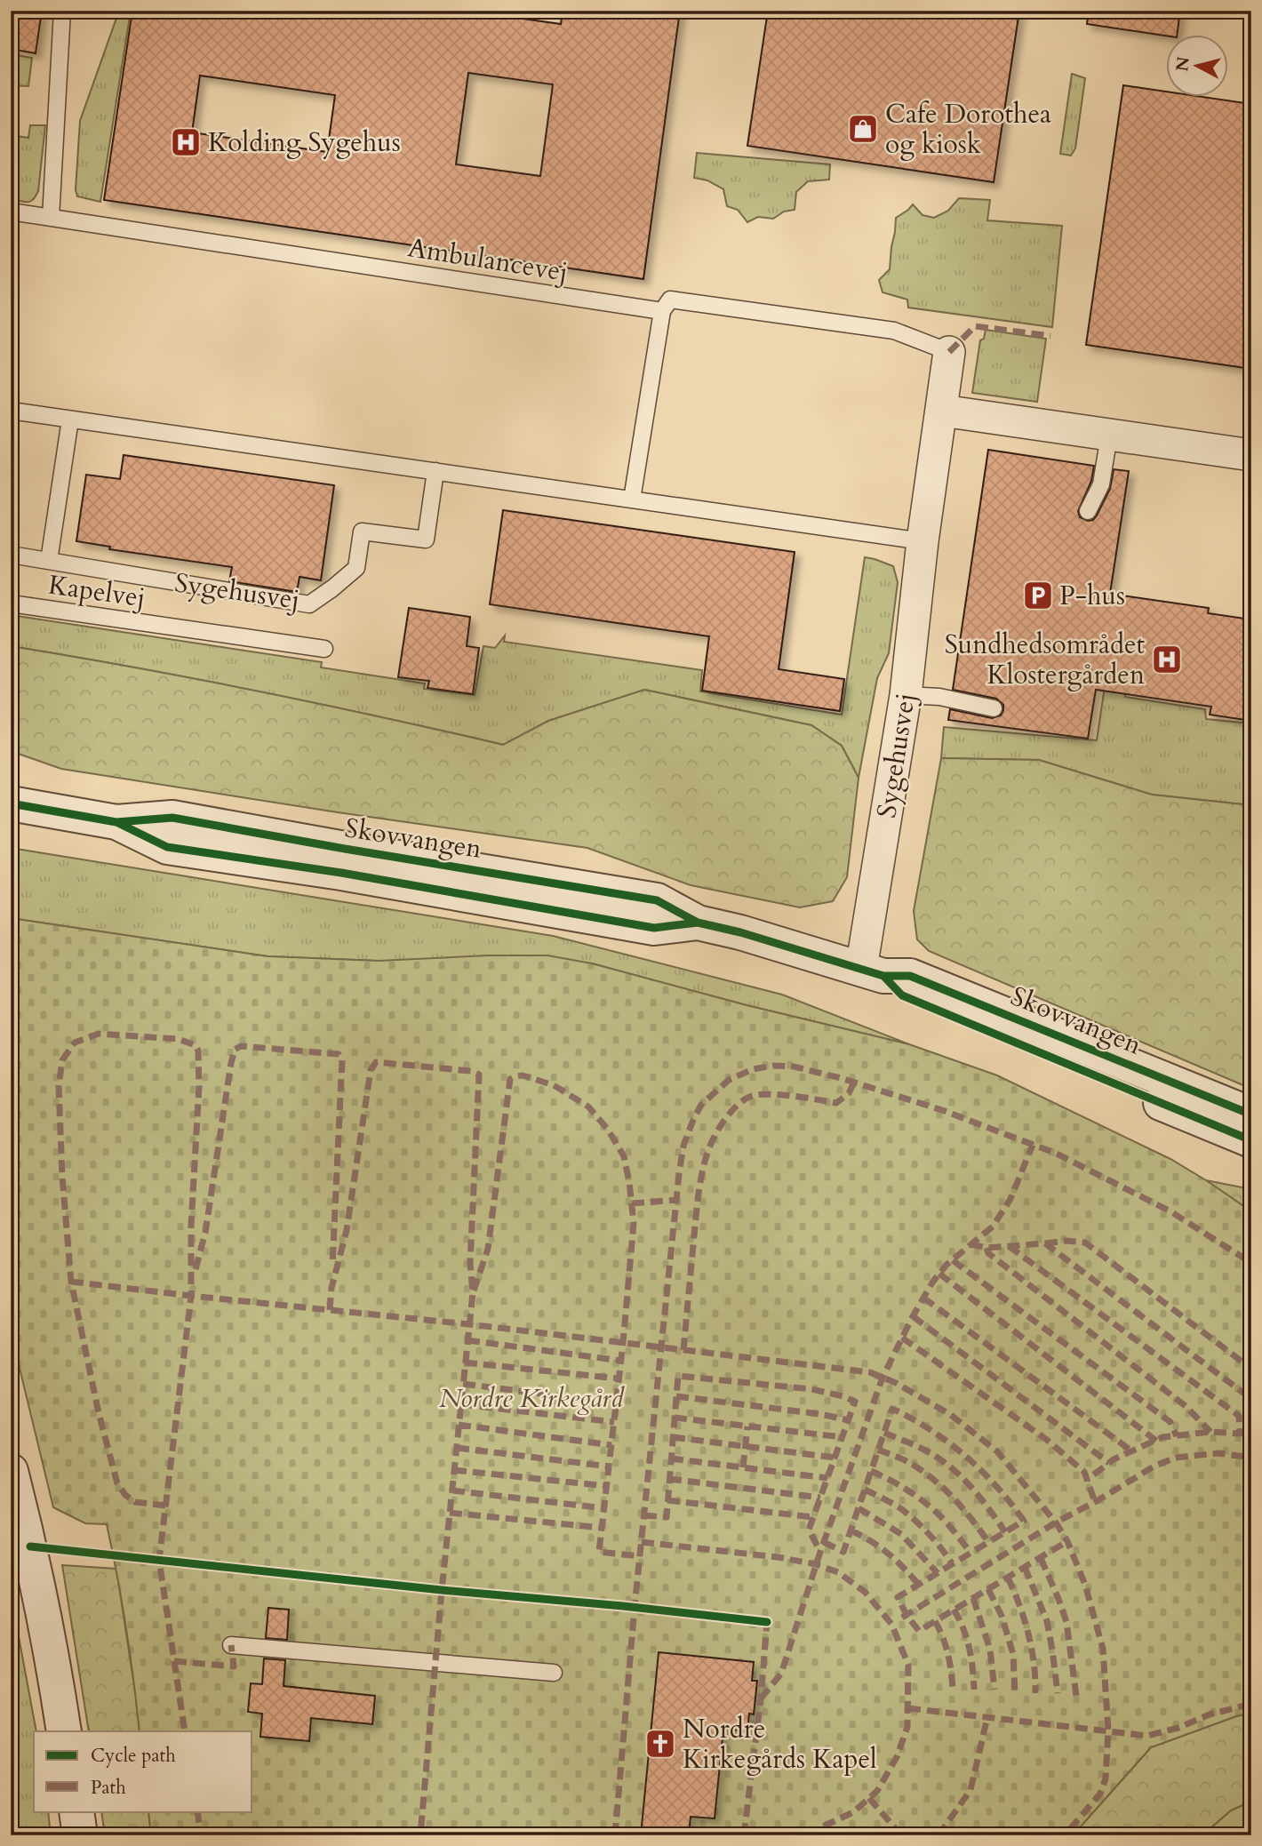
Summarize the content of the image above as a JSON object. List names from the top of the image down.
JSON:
{
  "streets": {
    "street": ["Sygehusvej", "Skovvangen"],
    "lane": ["Ambulancevej", "Kapelvej"]
  },
  "crossings": [
    ["Sygehusvej", "Skovvangen"]
  ],
  "parks": ["Nordre Kirkegård"],
  "places": {
    "shop": ["Cafe Dorothea og kiosk"],
    "hospital": ["Kolding Sygehus", "Sundhedsområdet Klostergården"],
    "parking": ["P-hus"],
    "church": ["Nordre Kirkegårds Kapel"]
  },
  "legend": ["Cycle path", "Path"],
  "north": "left"
}
